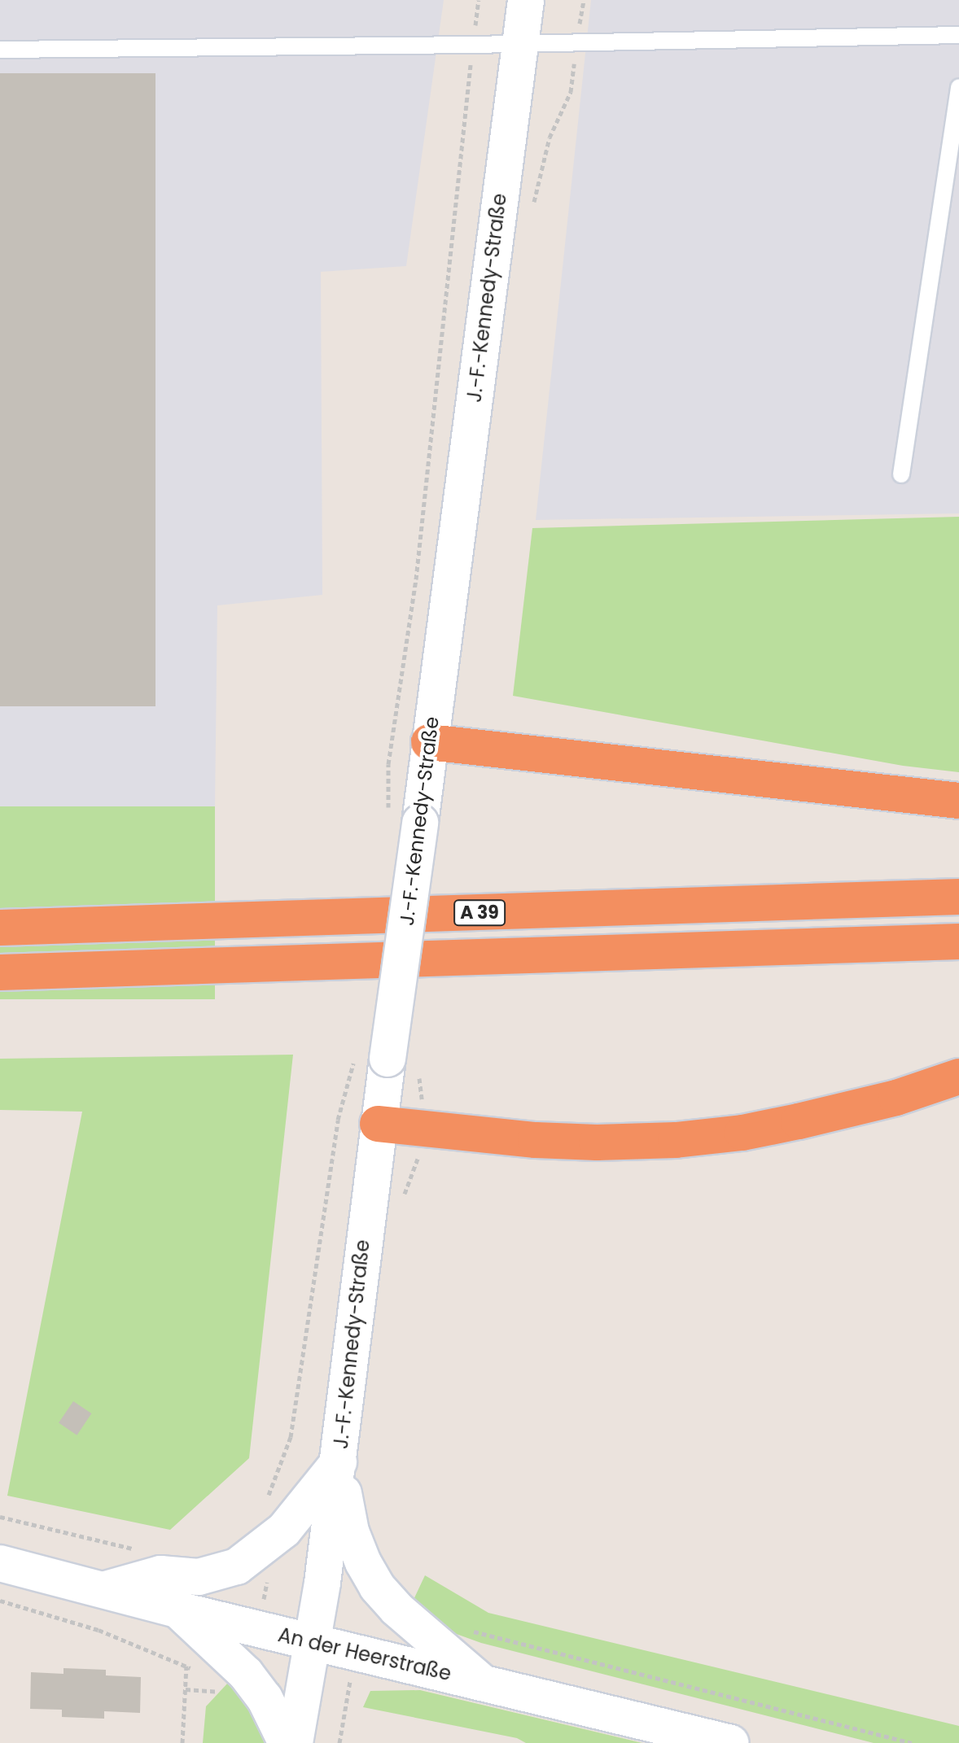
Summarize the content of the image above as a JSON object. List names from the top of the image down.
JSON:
{
  "streets": {
    "highway": ["A 39"],
    "street": ["J.-F.-Kennedy-Straße", "An der Heerstraße"]
  },
  "crossings": [
    ["J.-F.-Kennedy-Straße", "An der Heerstraße"]
  ]
}
